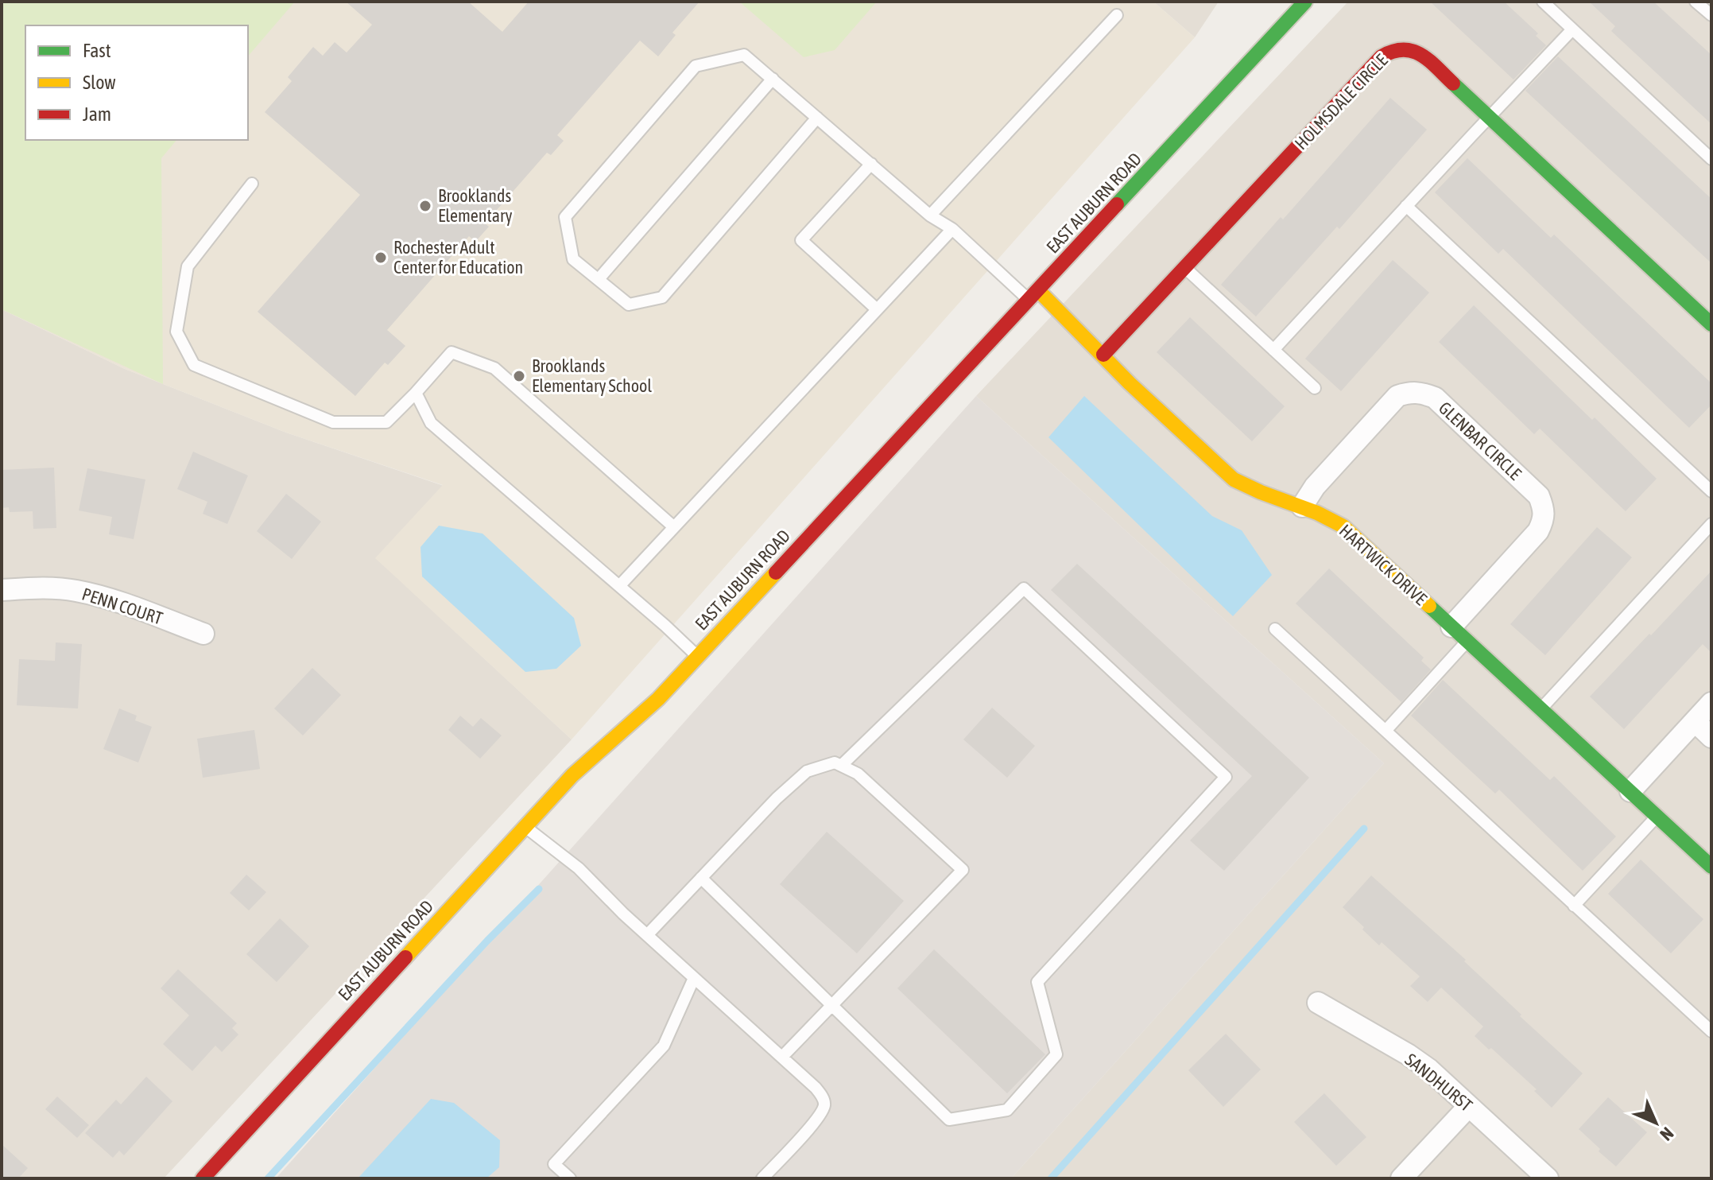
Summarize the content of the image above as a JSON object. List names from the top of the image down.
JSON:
{
  "streets": {
    "street": [
      "HOLMSDALE CIRCLE",
      "EAST AUBURN ROAD",
      "GLENBAR CIRCLE",
      "HARTWICK DRIVE",
      "PENN COURT",
      "SANDHURST"
    ]
  },
  "crossings": [
    ["HOLMSDALE CIRCLE", "HARTWICK DRIVE"],
    ["EAST AUBURN ROAD", "HARTWICK DRIVE"],
    ["GLENBAR CIRCLE", "HARTWICK DRIVE"]
  ],
  "places": ["Brooklands Elementary", "Rochester Adult Center for Education", "Brooklands Elementary School"],
  "legend": ["Fast", "Slow", "Jam"],
  "north": "bottom right"
}
